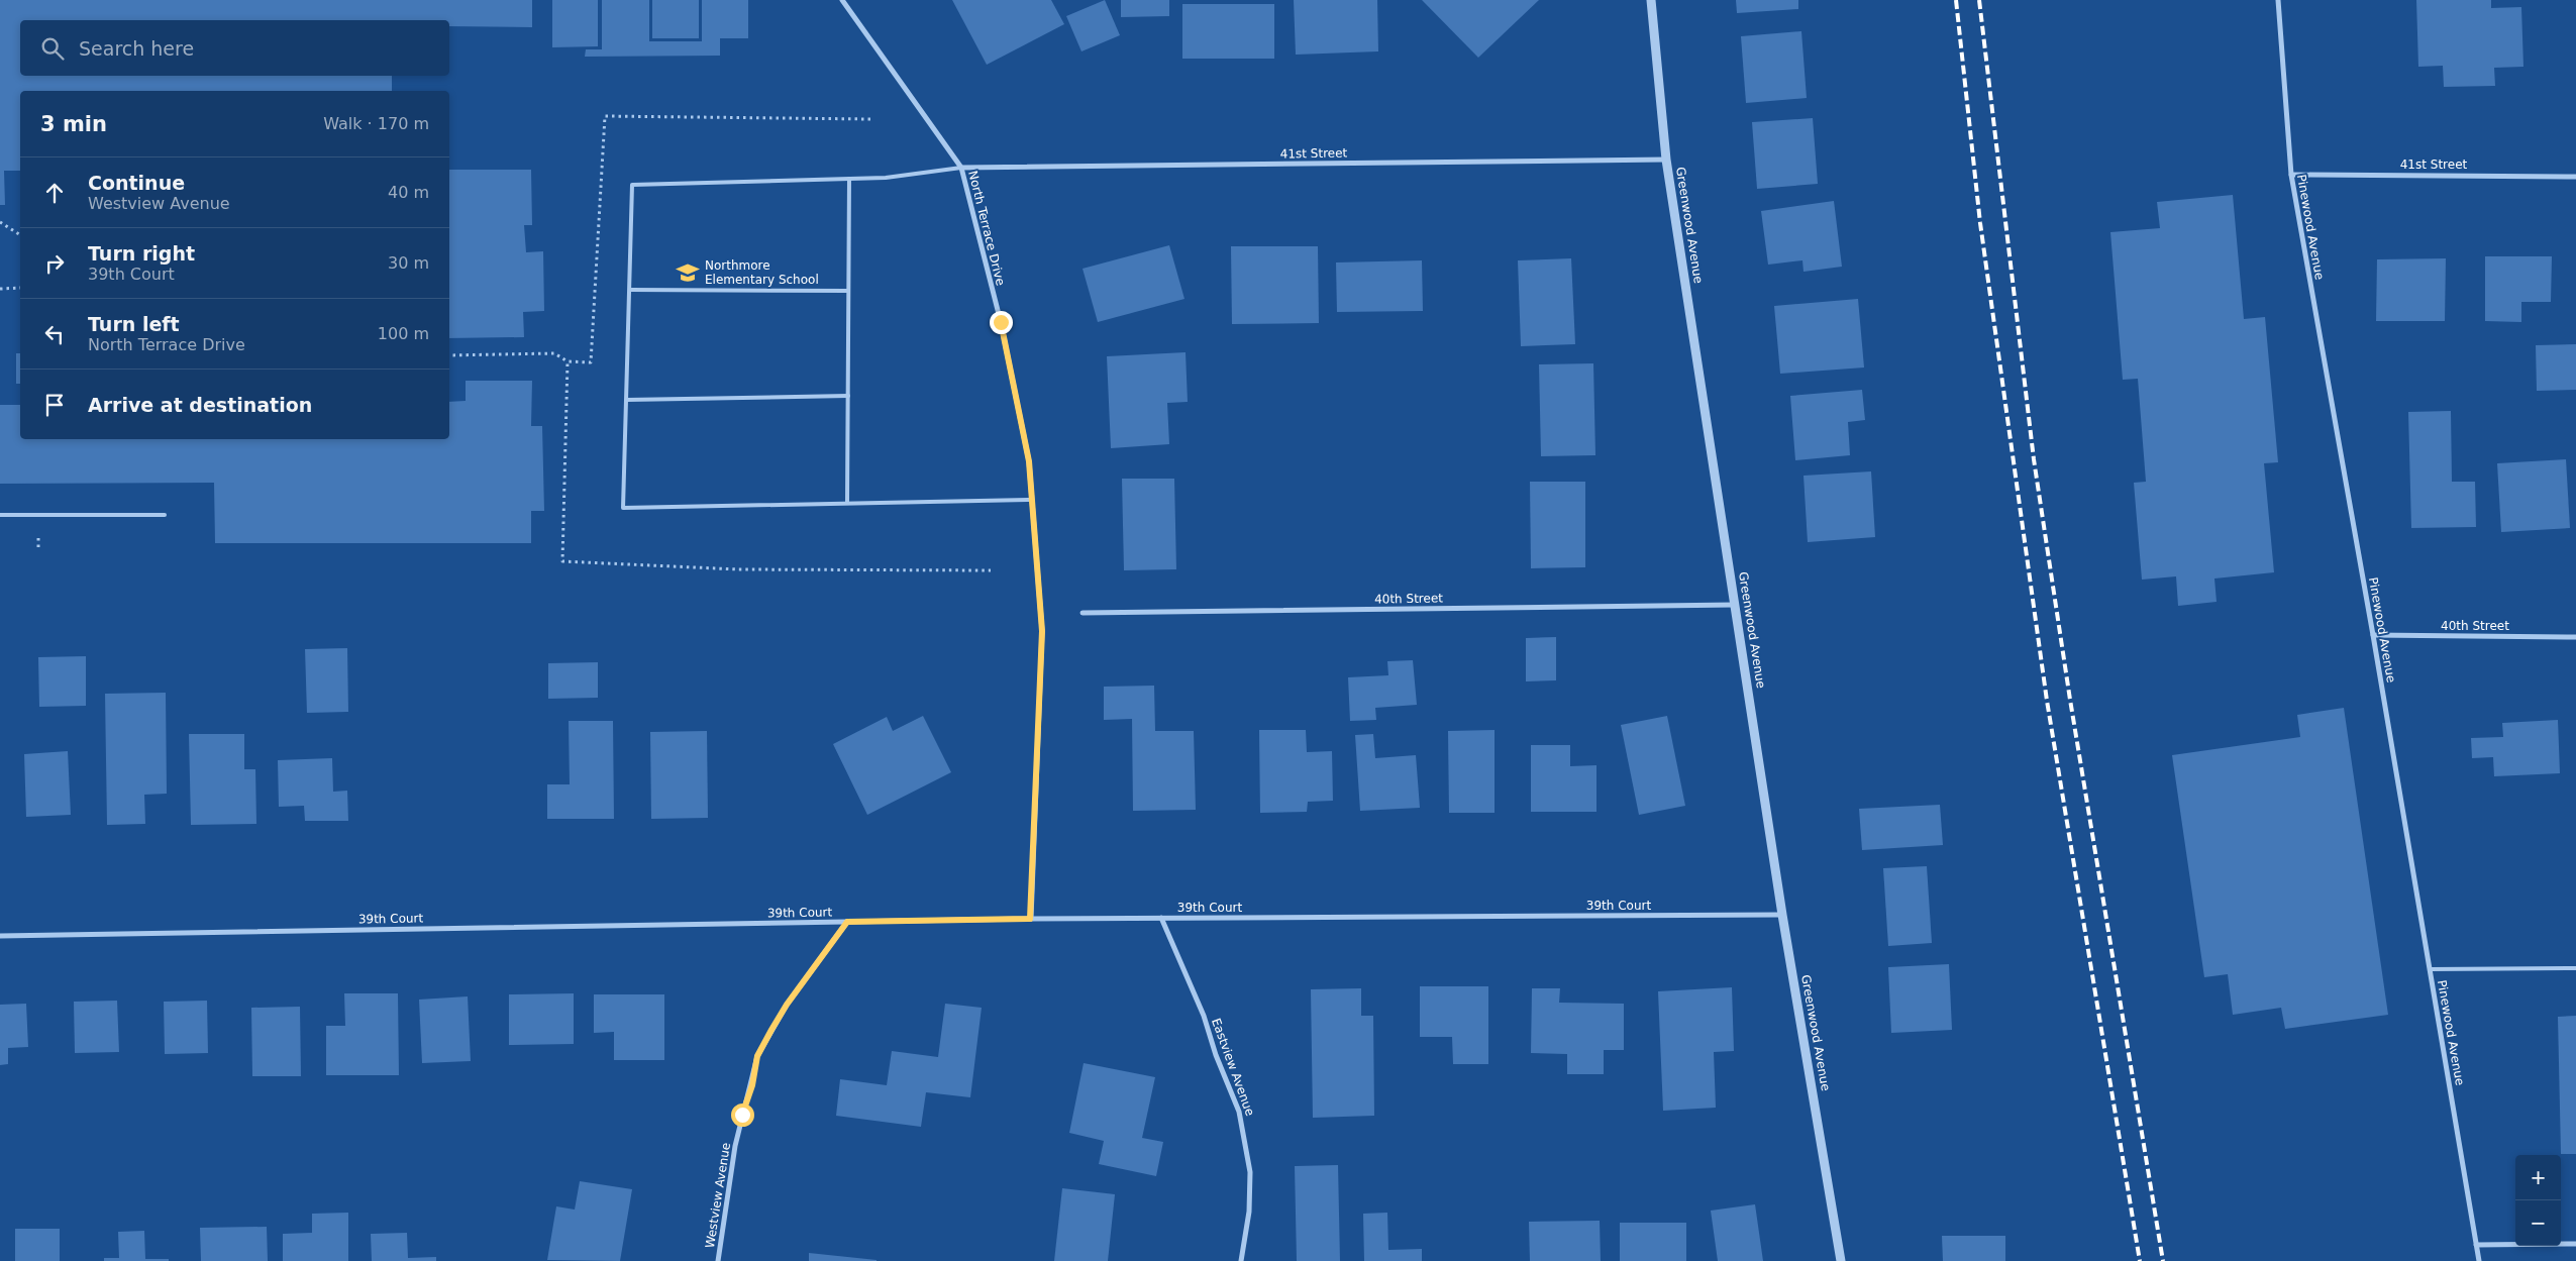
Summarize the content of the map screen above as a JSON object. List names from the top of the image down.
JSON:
{
  "streets": {
    "street": [
      "41st Street",
      "Greenwood Avenue",
      "Pinewood Avenue",
      "North Terrace Drive",
      "40th Street",
      "39th Court",
      "Eastview Avenue",
      "Westview Avenue"
    ]
  },
  "crossings": [
    ["41st Street", "Greenwood Avenue"],
    ["41st Street", "Pinewood Avenue"],
    ["41st Street", "North Terrace Drive"],
    ["Greenwood Avenue", "40th Street"],
    ["Greenwood Avenue", "39th Court"],
    ["Pinewood Avenue", "40th Street"],
    ["North Terrace Drive", "39th Court"],
    ["39th Court", "Eastview Avenue"],
    ["39th Court", "Westview Avenue"]
  ],
  "places": {
    "school or university": ["Northmore Elementary School"]
  },
  "page": {
    "search": "Search here",
    "heading": ["3 min", "Walk · 170 m"],
    "list": [
      ["Continue", "Westview Avenue", "40 m"],
      ["Turn right", "39th Court", "30 m"],
      ["Turn left", "North Terrace Drive", "100 m"],
      "Arrive at destination"
    ],
    "map_buttons": ["+", "−"]
  }
}
